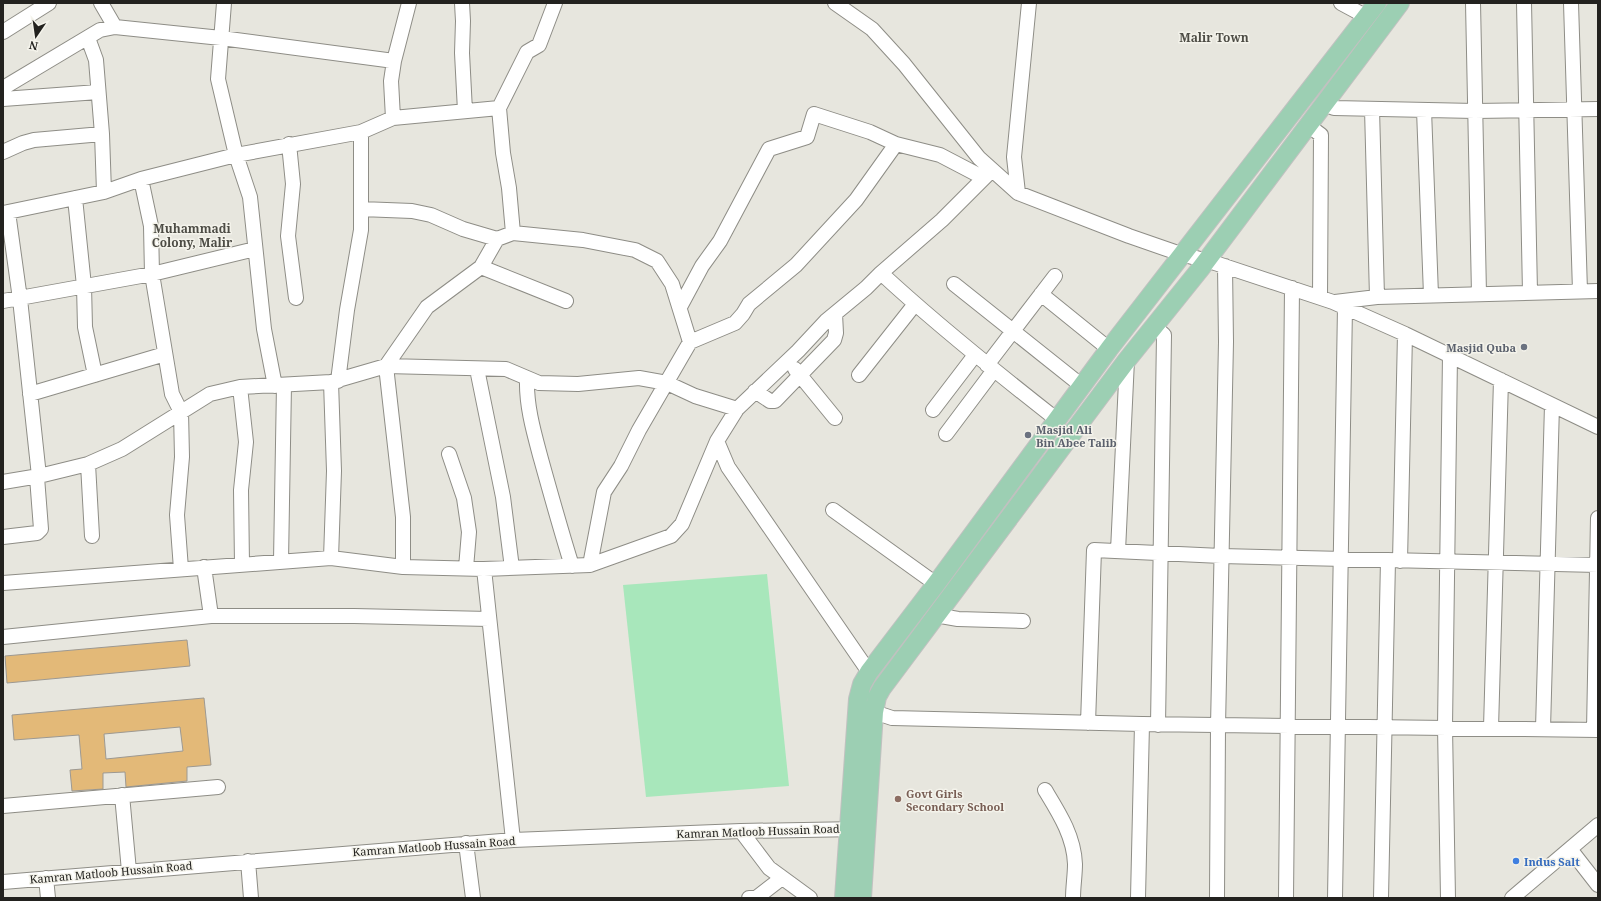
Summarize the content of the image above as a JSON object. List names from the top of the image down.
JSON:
{
  "streets": {
    "street": ["Kamran Matloob Hussain Road"]
  },
  "districts": ["Malir Town", "Muhammadi Colony, Malir"],
  "places": [
    "Masjid Quba",
    "Masjid Ali Bin Abee Talib",
    "Govt Girls Secondary School",
    "Indus Salt"
  ],
  "north": "bottom"
}
